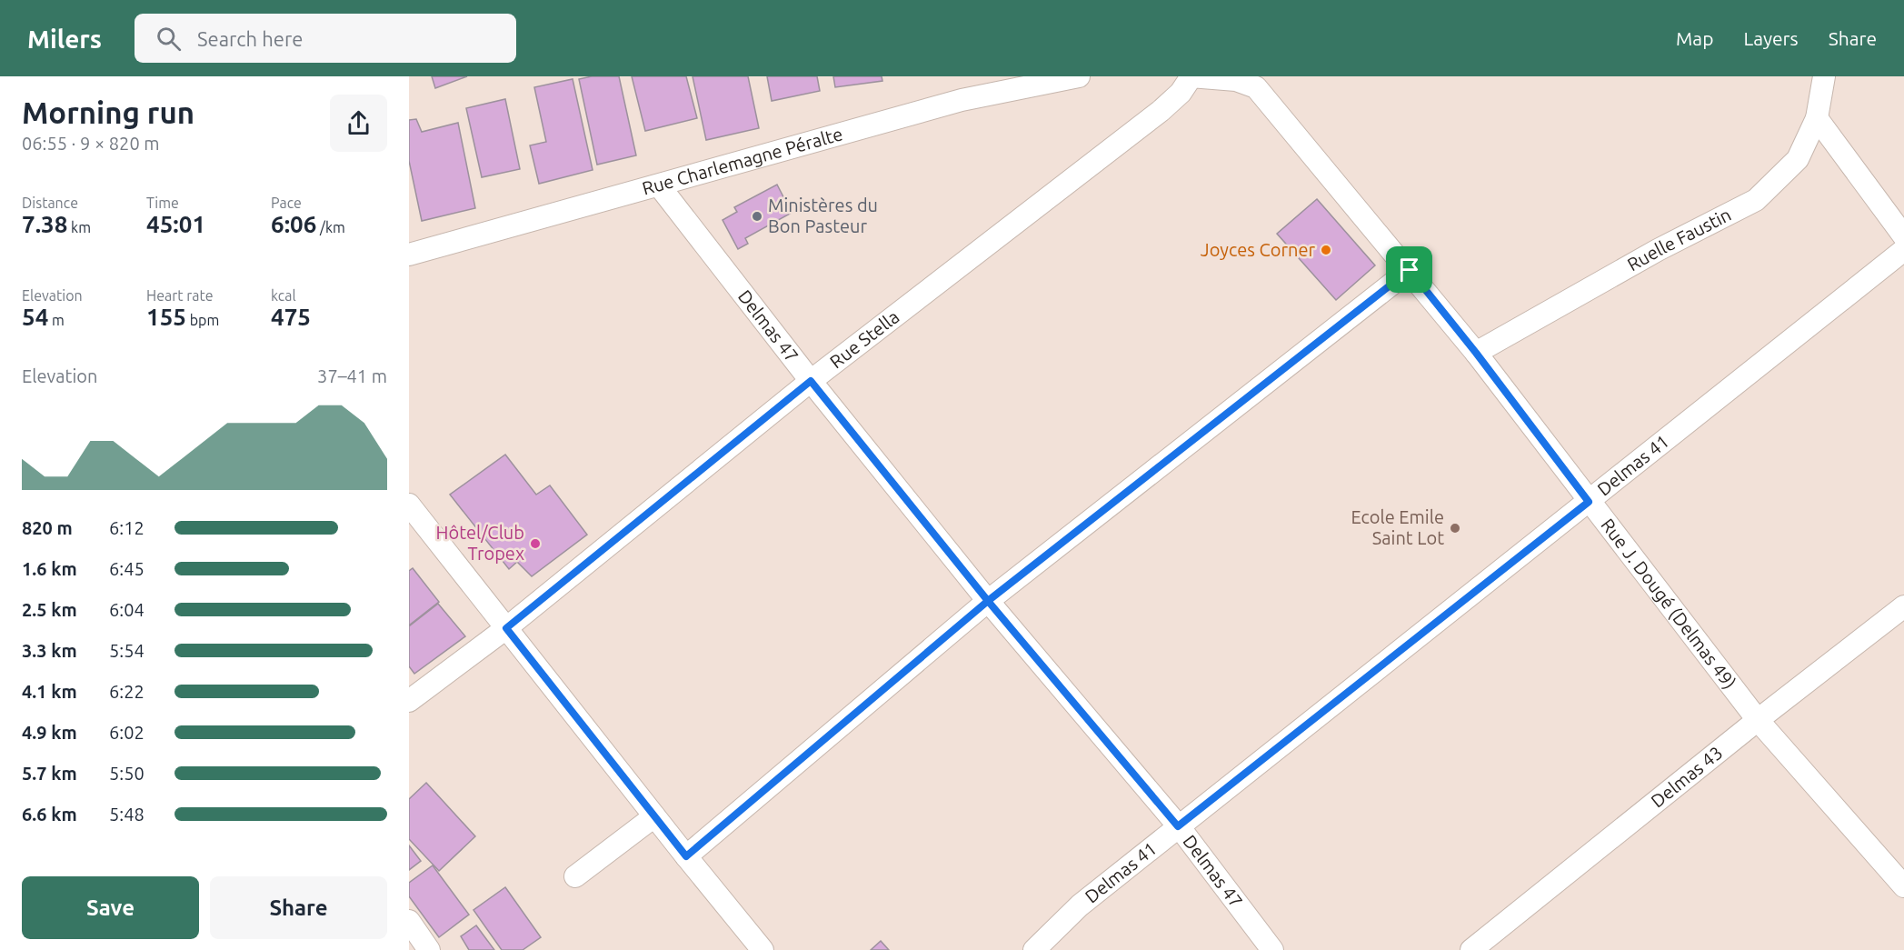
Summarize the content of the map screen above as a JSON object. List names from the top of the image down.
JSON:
{
  "streets": {
    "street": [
      "Rue Charlemagne Péralte",
      "Ruelle Faustin",
      "Delmas 47",
      "Rue Stella",
      "Delmas 41",
      "Rue J. Dougé (Delmas 49)",
      "Delmas 43"
    ]
  },
  "crossings": [
    ["Rue Charlemagne Péralte", "Delmas 47"],
    ["Ruelle Faustin", "Rue J. Dougé (Delmas 49)"],
    ["Delmas 47", "Rue Stella"],
    ["Delmas 47", "Delmas 41"],
    ["Rue Stella", "Rue J. Dougé (Delmas 49)"],
    ["Delmas 41", "Rue J. Dougé (Delmas 49)"],
    ["Rue J. Dougé (Delmas 49)", "Delmas 43"]
  ],
  "places": [
    "Ministères du Bon Pasteur",
    "Joyces Corner",
    "Ecole Emile Saint Lot",
    "Hôtel/Club Tropex"
  ],
  "page": {
    "header": "Milers",
    "search": "Search here",
    "nav": ["Map", "Layers", "Share"],
    "heading": ["Morning run", "06:55 · 9 × 820 m"],
    "stats": [
      ["Distance", "7.38 km"],
      ["Time", "45:01"],
      ["Pace", "6:06 /km"],
      ["Elevation", "54 m"],
      ["Heart rate", "155 bpm"],
      ["kcal", "475"]
    ],
    "chart": ["Elevation", "37–41 m"],
    "list": [
      {
        "name": "820 m",
        "note": "6:12"
      },
      {
        "name": "1.6 km",
        "note": "6:45"
      },
      {
        "name": "2.5 km",
        "note": "6:04"
      },
      {
        "name": "3.3 km",
        "note": "5:54"
      },
      {
        "name": "4.1 km",
        "note": "6:22"
      },
      {
        "name": "4.9 km",
        "note": "6:02"
      },
      {
        "name": "5.7 km",
        "note": "5:50"
      },
      {
        "name": "6.6 km",
        "note": "5:48"
      }
    ],
    "buttons": ["Save", "Share"]
  }
}
